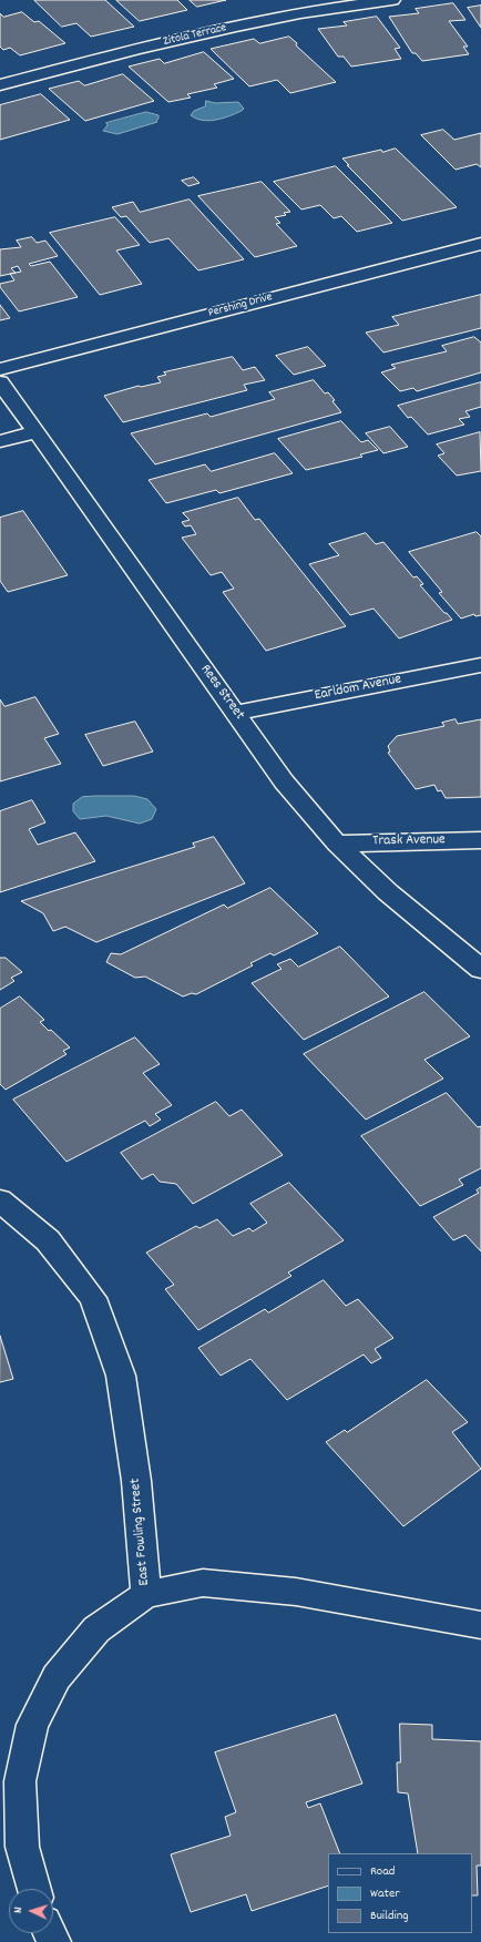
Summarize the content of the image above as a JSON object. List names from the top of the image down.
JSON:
{
  "streets": {
    "street": [
      "Zitola Terrace",
      "Pershing Drive",
      "Earldom Avenue",
      "Rees Street",
      "Trask Avenue",
      "East Fowling Street"
    ]
  },
  "crossings": [
    ["Earldom Avenue", "Rees Street"],
    ["Rees Street", "Trask Avenue"]
  ],
  "legend": ["Road", "Water", "Building"],
  "north": "left"
}
